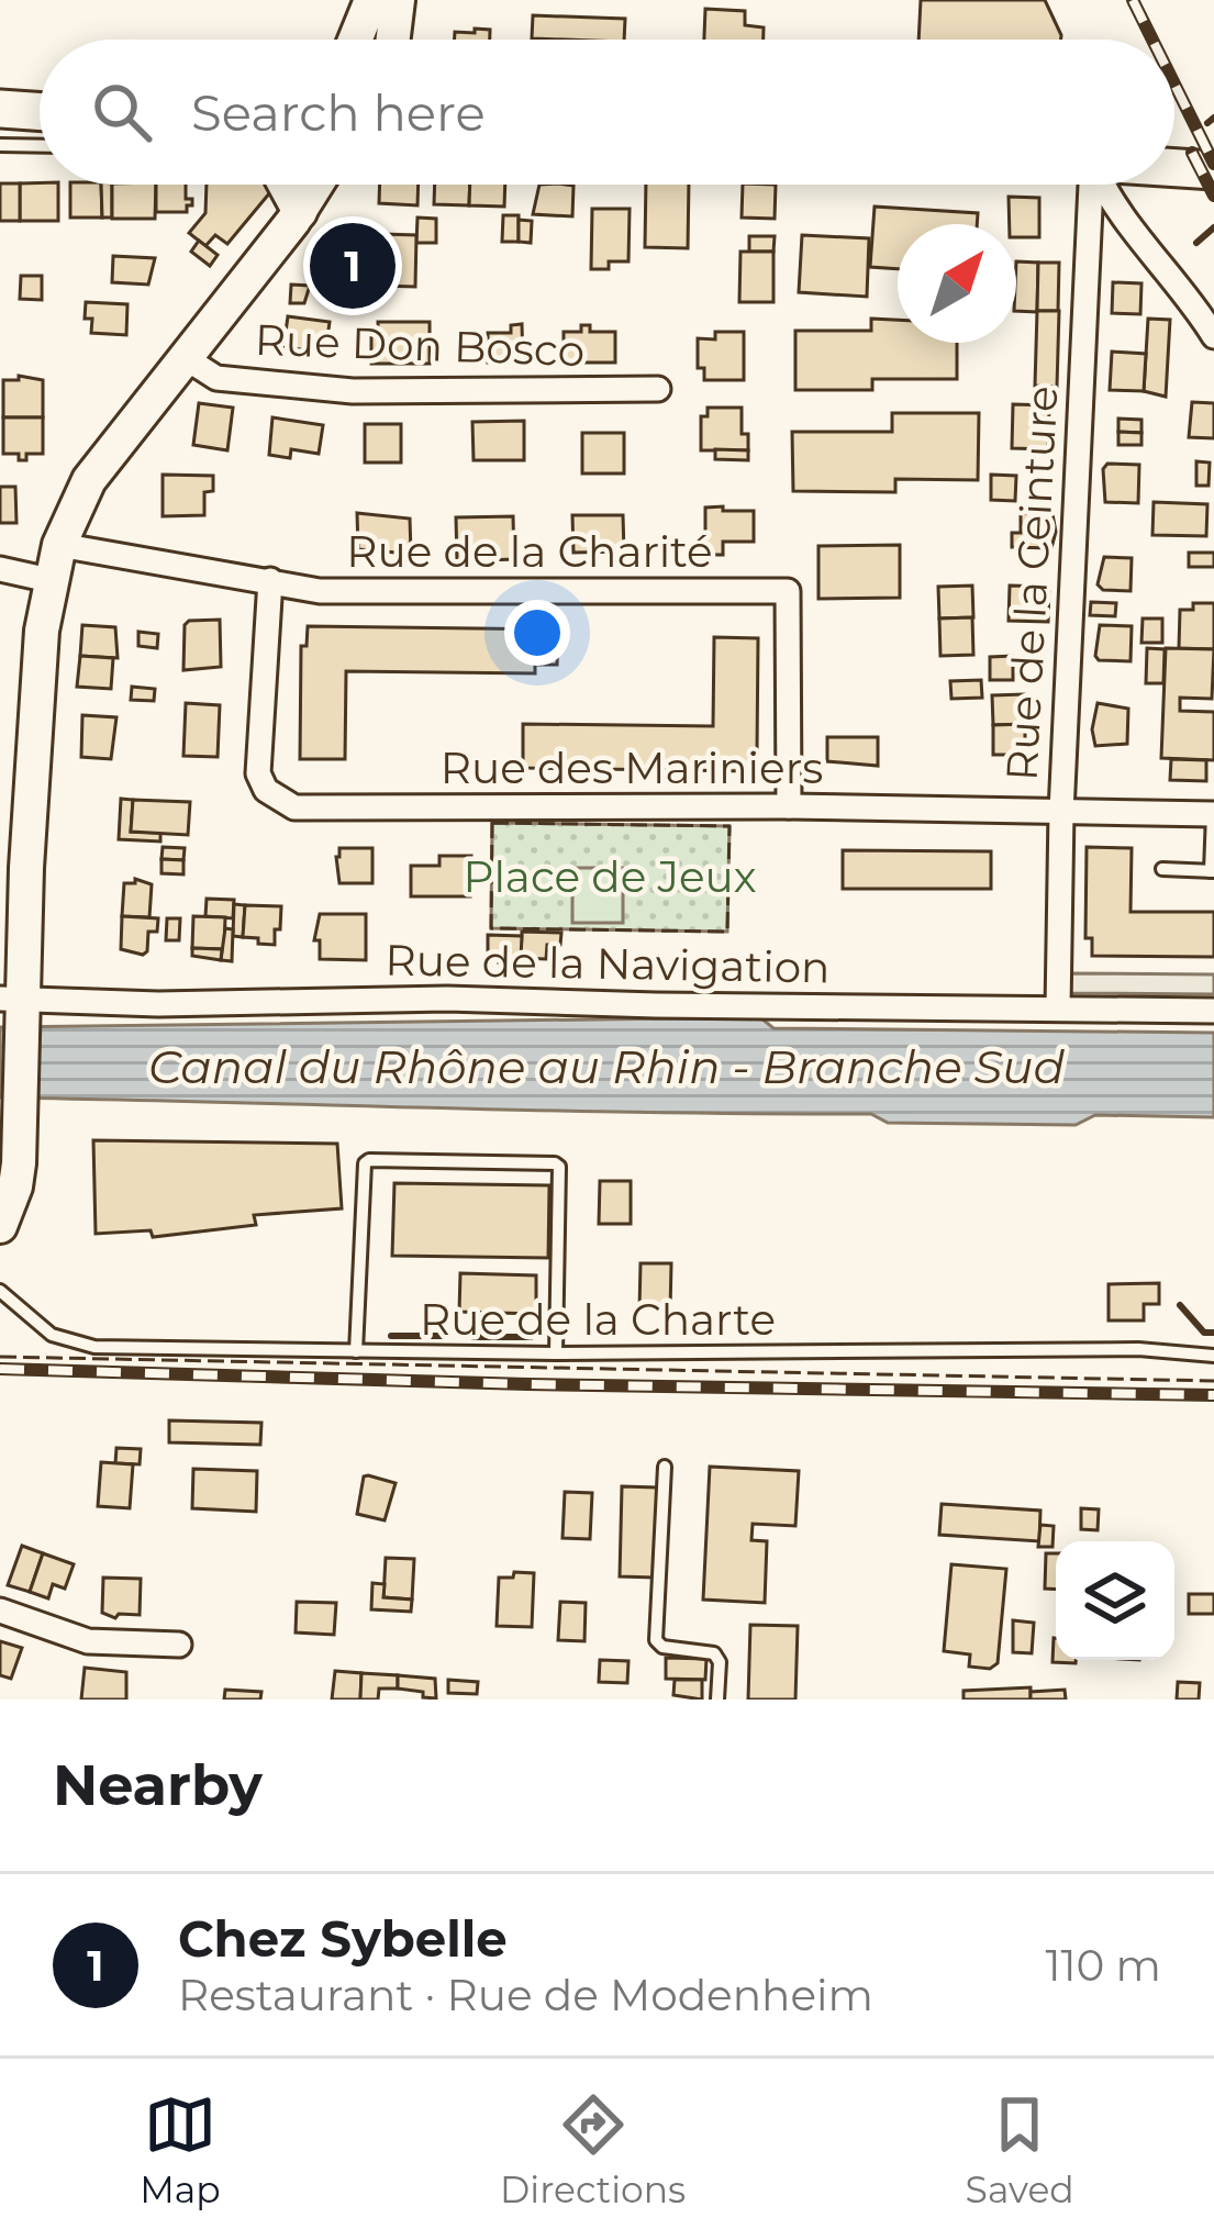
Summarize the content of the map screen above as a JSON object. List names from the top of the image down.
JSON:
{
  "streets": {
    "street": [
      "Rue Don Bosco",
      "Rue de la Charité",
      "Rue de la Ceinture",
      "Rue des Mariniers",
      "Rue de la Navigation"
    ],
    "lane": ["Rue de la Charte"]
  },
  "crossings": [
    ["Rue de la Charité", "Rue des Mariniers"],
    ["Rue de la Ceinture", "Rue des Mariniers"],
    ["Rue de la Ceinture", "Rue de la Navigation"]
  ],
  "water": ["Canal du Rhône au Rhin - Branche Sud"],
  "parks": ["Place de Jeux"],
  "north": "top right",
  "page": {
    "search": "Search here",
    "pins": "1",
    "heading": "Nearby",
    "list": [
      {
        "mark": "1",
        "name": "Chez Sybelle",
        "note": "Restaurant · Rue de Modenheim",
        "value": "110 m"
      }
    ],
    "nav": ["Map", "Directions", "Saved"]
  }
}
